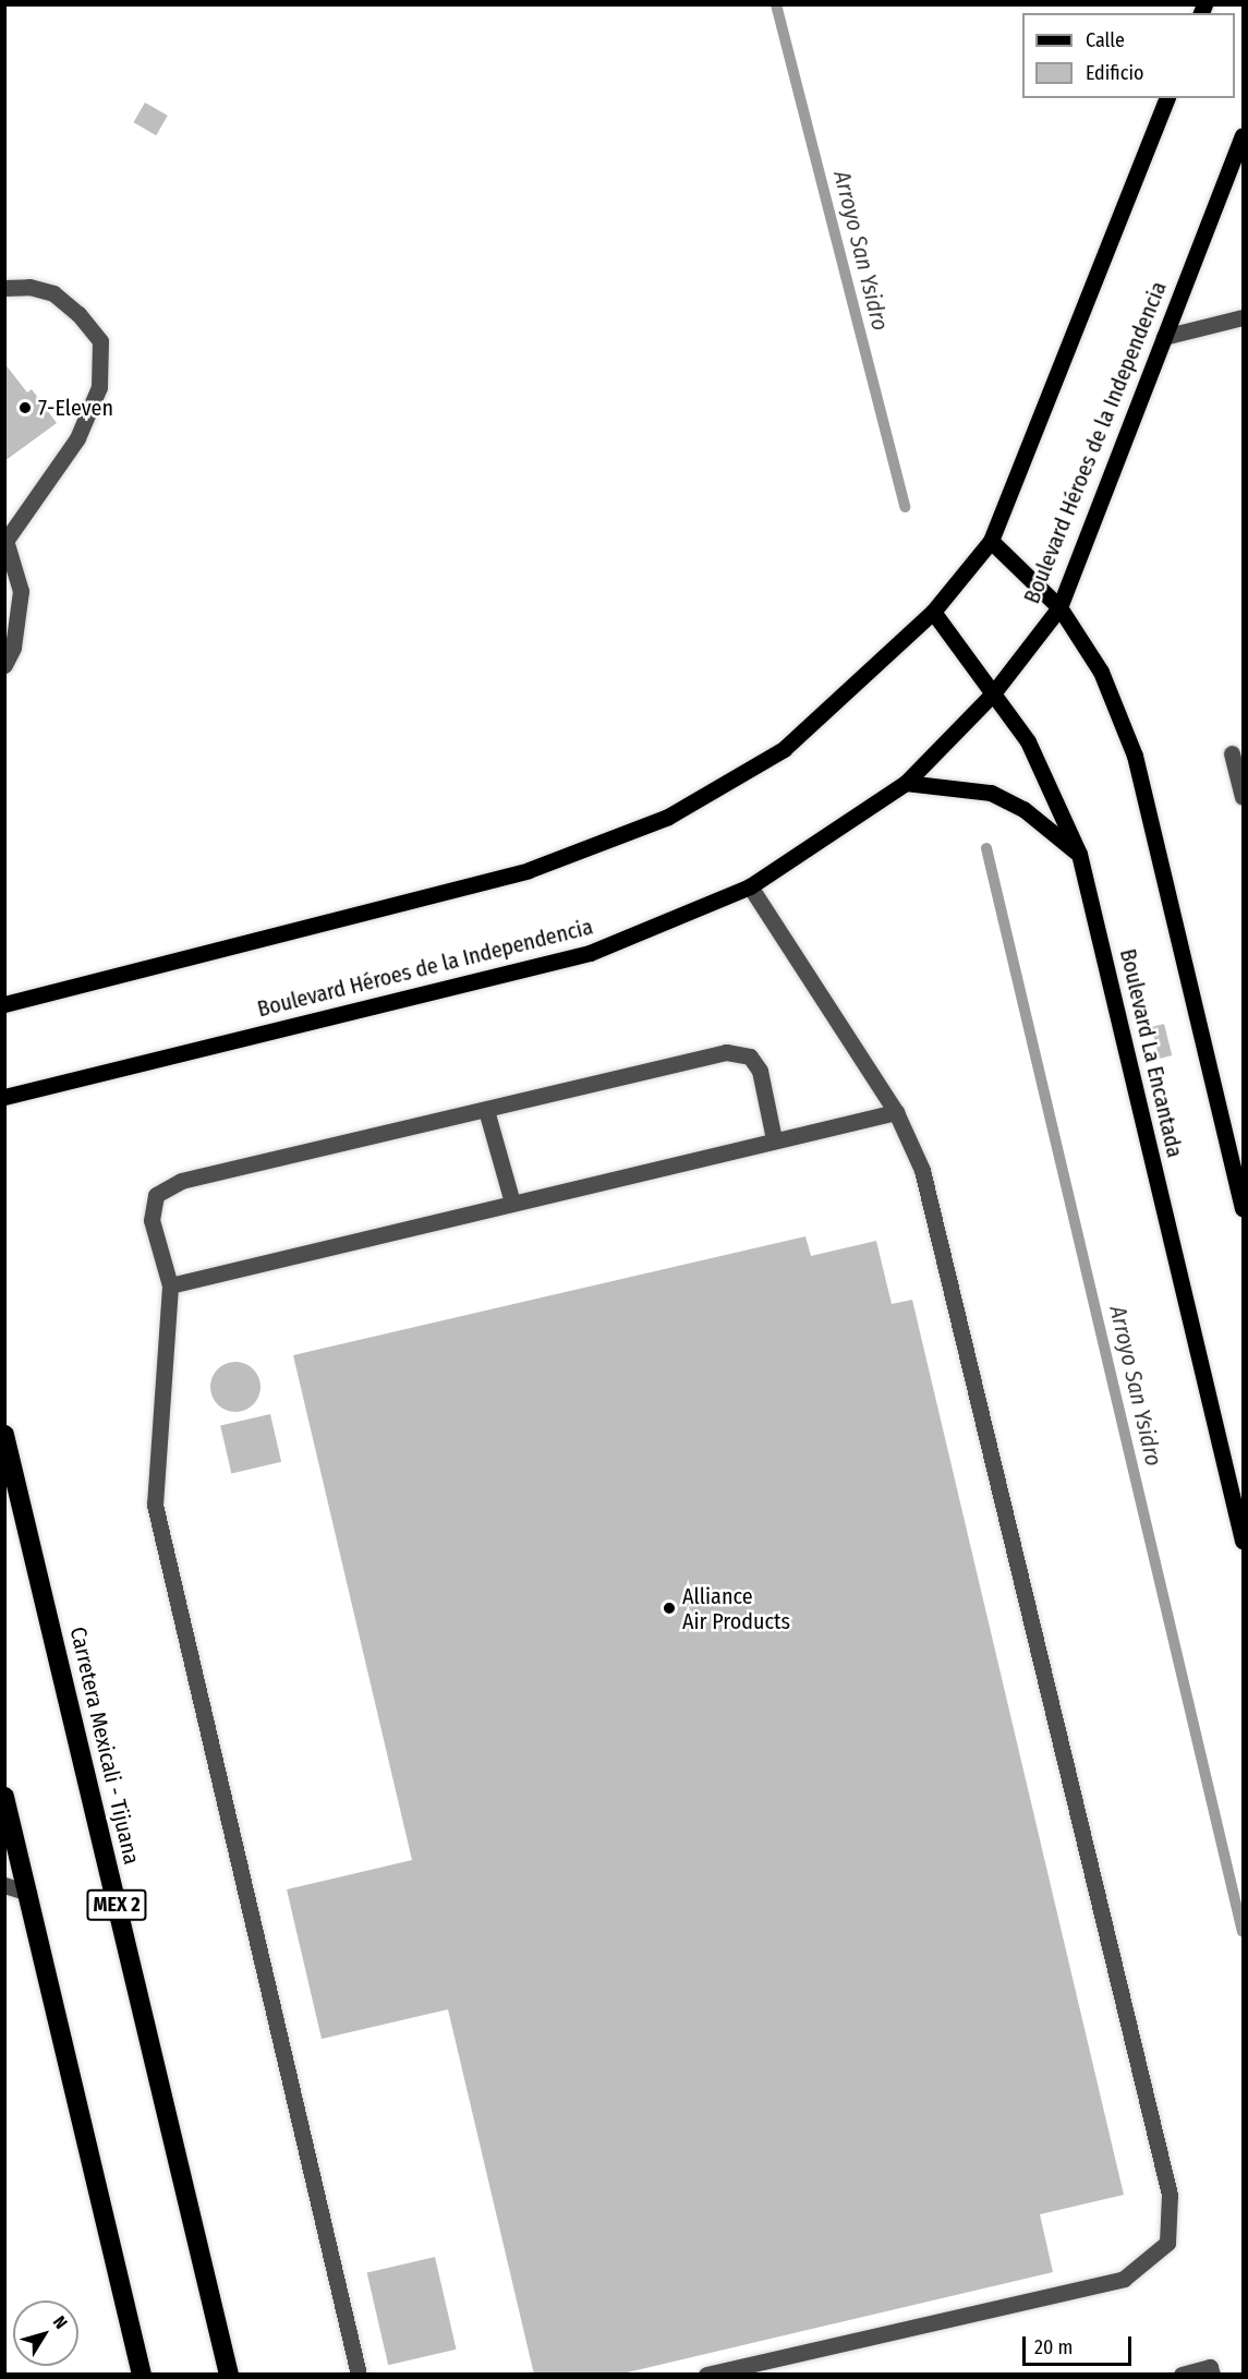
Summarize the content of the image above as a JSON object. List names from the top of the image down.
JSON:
{
  "streets": {
    "highway": ["Carretera Mexicali - Tijuana", "MEX 2"],
    "main road": ["Boulevard Héroes de la Independencia", "Boulevard La Encantada"]
  },
  "crossings": [
    ["Boulevard Héroes de la Independencia", "Boulevard La Encantada"]
  ],
  "water": ["Arroyo San Ysidro"],
  "places": ["7-Eleven", "Alliance Air Products"],
  "legend": ["Calle", "Edificio"],
  "scale_bar": "20 m",
  "north": "top right"
}
